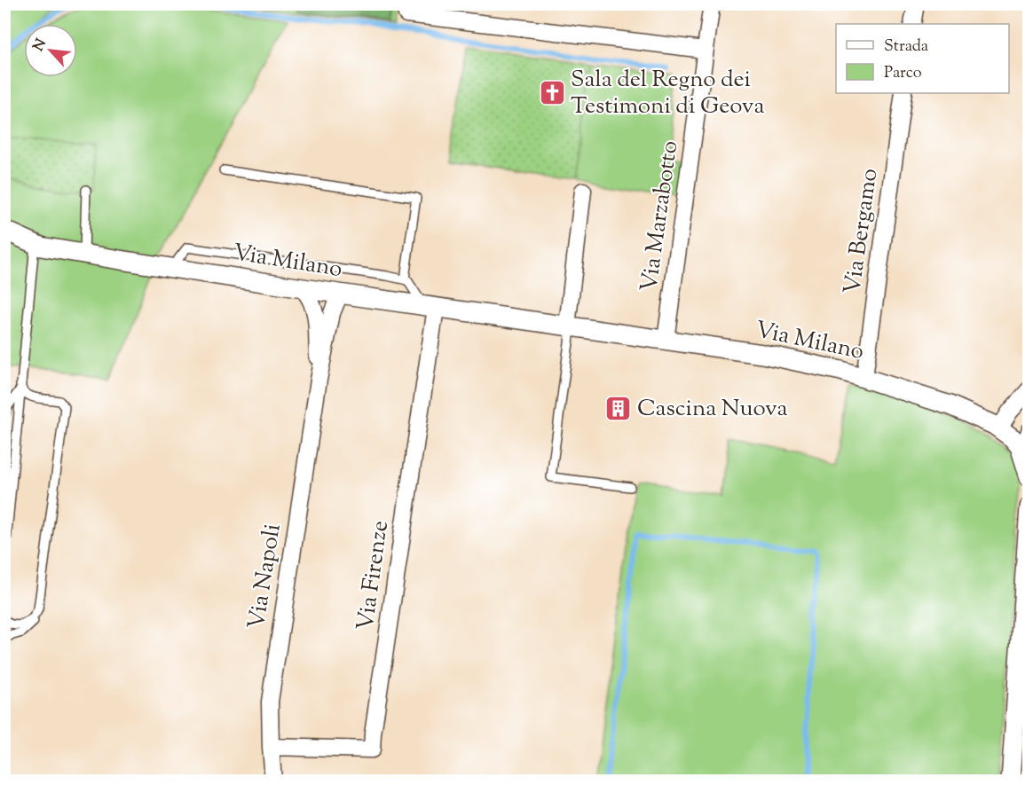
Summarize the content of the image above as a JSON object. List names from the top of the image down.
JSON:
{
  "streets": {
    "street": [
      "Via Marzabotto",
      "Via Bergamo",
      "Via Milano",
      "Via Firenze",
      "Via Napoli"
    ]
  },
  "crossings": [
    ["Via Marzabotto", "Via Milano"],
    ["Via Bergamo", "Via Milano"],
    ["Via Milano", "Via Firenze"],
    ["Via Milano", "Via Napoli"],
    ["Via Firenze", "Via Napoli"]
  ],
  "places": {
    "church": ["Sala del Regno dei Testimoni di Geova"],
    "building": ["Cascina Nuova"]
  },
  "legend": ["Strada", "Parco"],
  "north": "top left"
}
